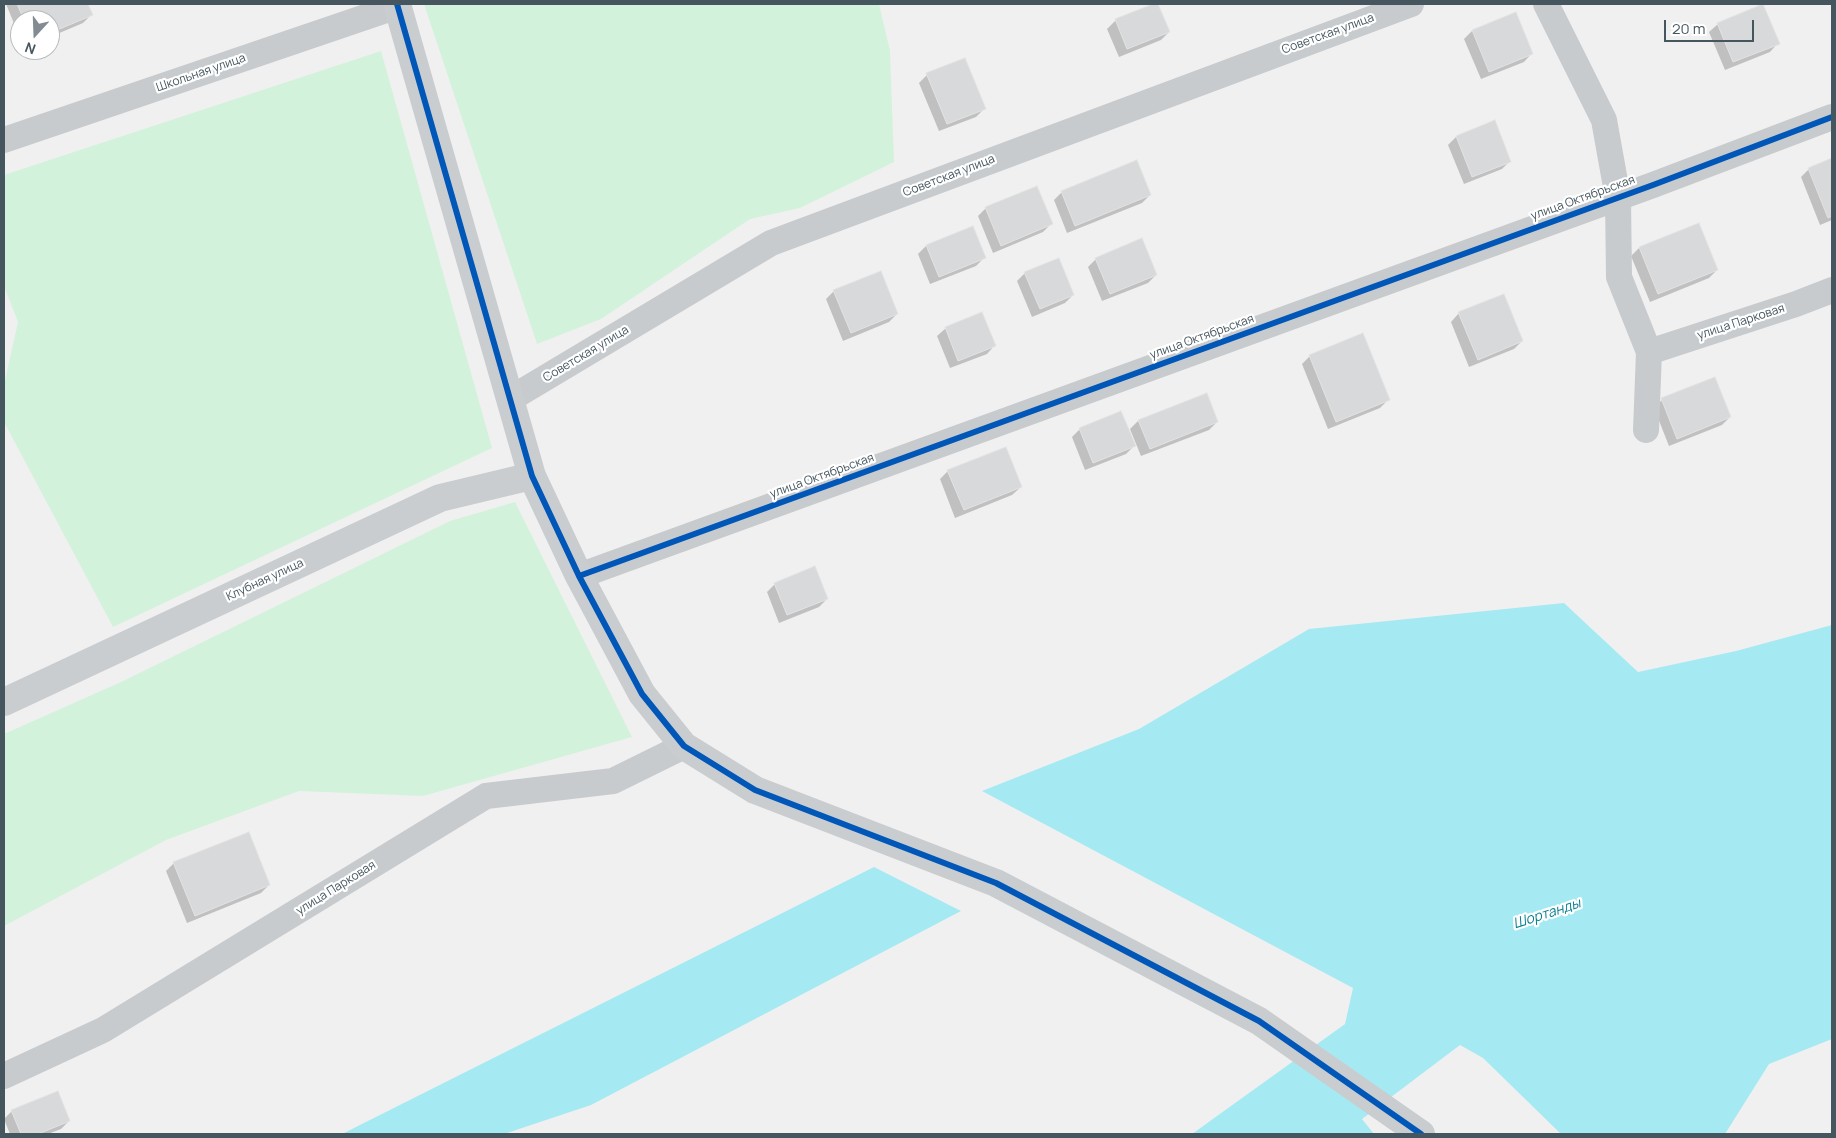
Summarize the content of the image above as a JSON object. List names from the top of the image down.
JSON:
{
  "streets": {
    "street": [
      "Советская улица",
      "Школьная улица",
      "улица Октябрьская",
      "улица Парковая",
      "Клубная улица"
    ]
  },
  "water": ["Шортанды"],
  "scale_bar": "20 m",
  "north": "bottom"
}
